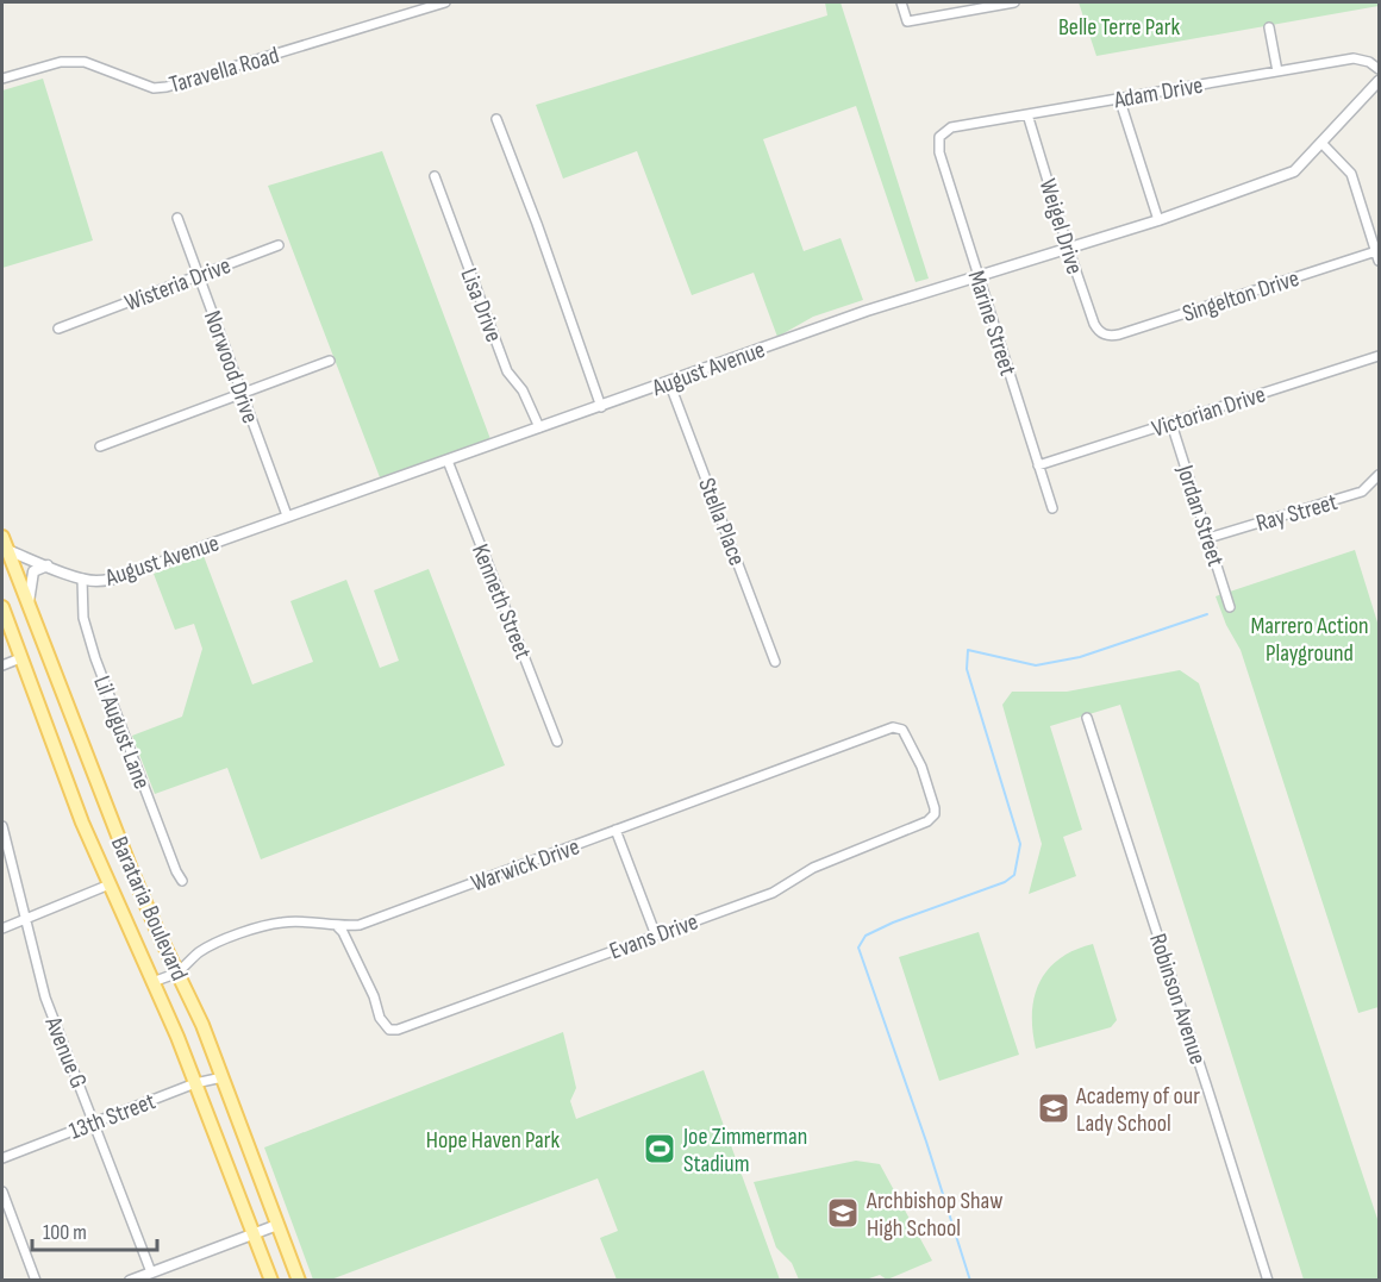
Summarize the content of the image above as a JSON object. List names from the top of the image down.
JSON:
{
  "streets": {
    "main road": ["Barataria Boulevard"],
    "street": [
      "Taravella Road",
      "Adam Drive",
      "Weigel Drive",
      "Wisteria Drive",
      "Singelton Drive",
      "Lisa Drive",
      "Marine Street",
      "Norwood Drive",
      "August Avenue",
      "Victorian Drive",
      "Ray Street",
      "Jordan Street",
      "Stella Place",
      "Kenneth Street",
      "Lil August Lane",
      "Warwick Drive",
      "Evans Drive",
      "Robinson Avenue",
      "Avenue G",
      "13th Street"
    ]
  },
  "crossings": [
    ["Adam Drive", "Weigel Drive"],
    ["Adam Drive", "Marine Street"],
    ["Weigel Drive", "Singelton Drive"],
    ["Weigel Drive", "August Avenue"],
    ["Wisteria Drive", "Norwood Drive"],
    ["Lisa Drive", "August Avenue"],
    ["Marine Street", "August Avenue"],
    ["Marine Street", "Victorian Drive"],
    ["Norwood Drive", "August Avenue"],
    ["August Avenue", "Stella Place"],
    ["August Avenue", "Kenneth Street"],
    ["August Avenue", "Lil August Lane"],
    ["August Avenue", "Barataria Boulevard"],
    ["Victorian Drive", "Jordan Street"],
    ["Ray Street", "Jordan Street"],
    ["Warwick Drive", "Barataria Boulevard"],
    ["Warwick Drive", "Evans Drive"],
    ["Barataria Boulevard", "13th Street"],
    ["Avenue G", "13th Street"]
  ],
  "parks": ["Belle Terre Park", "Marrero Action Playground", "Hope Haven Park"],
  "places": {
    "school or university": ["Academy of our Lady School", "Archbishop Shaw High School"],
    "sports": ["Joe Zimmerman Stadium"]
  },
  "scale_bar": "100 m"
}
